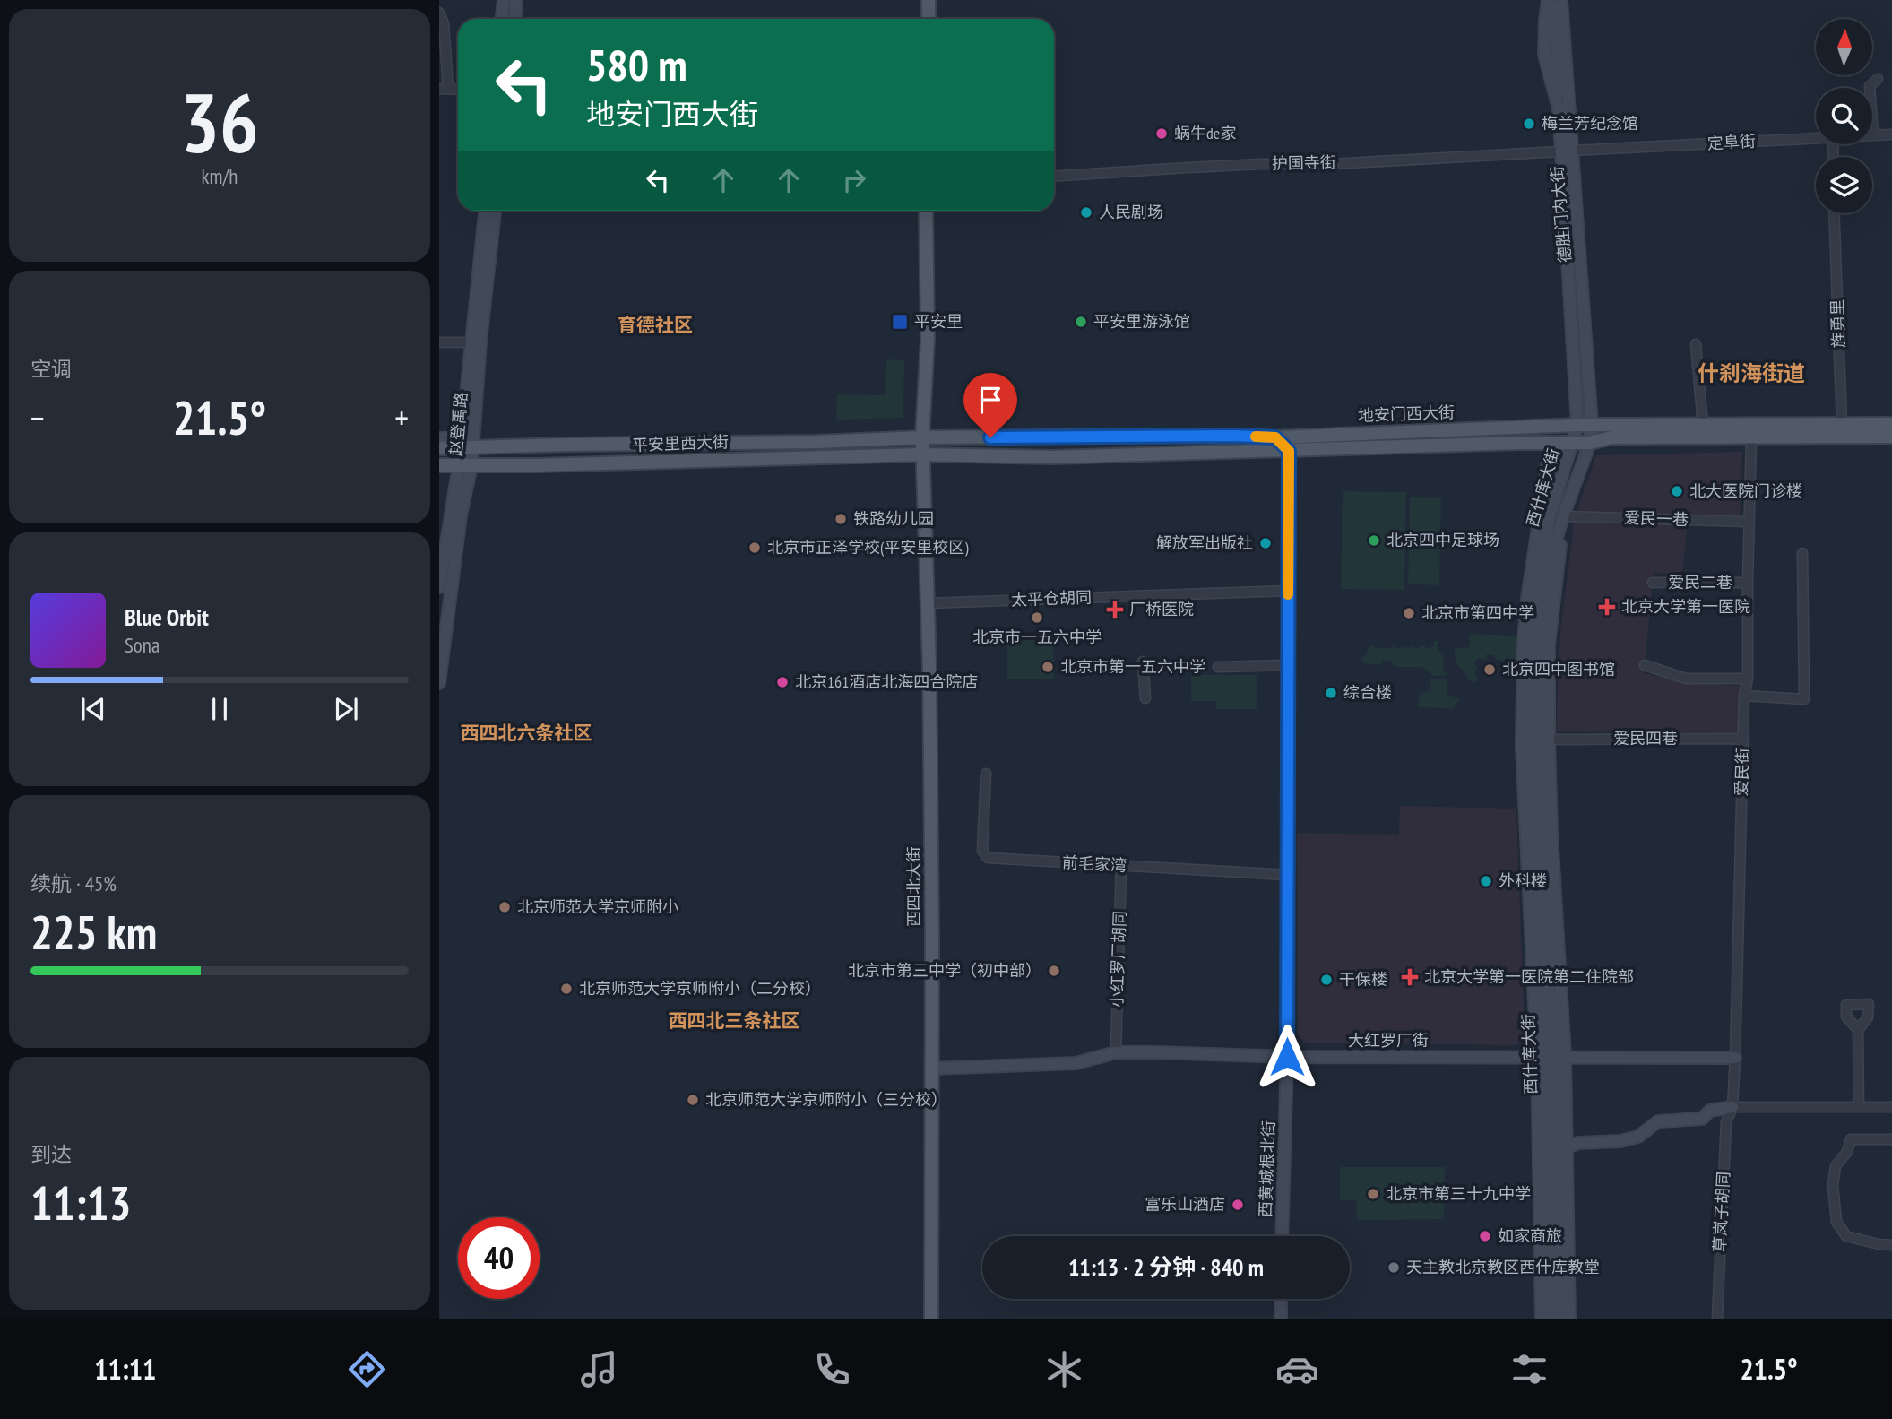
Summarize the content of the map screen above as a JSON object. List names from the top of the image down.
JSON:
{
  "streets": {
    "main road": ["地安门西大街", "平安里西大街", "西四北大街"],
    "street": [
      "定阜街",
      "护国寺街",
      "德胜门内大街",
      "旌勇里",
      "赵登禹路",
      "西什库大街",
      "爱民一巷",
      "爱民二巷",
      "太平仓胡同",
      "爱民四巷",
      "爱民街",
      "前毛家湾",
      "小红罗厂胡同",
      "大红罗厂街",
      "西黄城根北街",
      "草岚子胡同"
    ]
  },
  "crossings": [
    ["定阜街", "护国寺街"],
    ["定阜街", "德胜门内大街"],
    ["护国寺街", "德胜门内大街"],
    ["德胜门内大街", "地安门西大街"],
    ["德胜门内大街", "西什库大街"],
    ["旌勇里", "地安门西大街"],
    ["地安门西大街", "平安里西大街"],
    ["地安门西大街", "西什库大街"],
    ["地安门西大街", "爱民街"],
    ["地安门西大街", "西四北大街"],
    ["地安门西大街", "西黄城根北街"],
    ["赵登禹路", "平安里西大街"],
    ["平安里西大街", "西四北大街"],
    ["西什库大街", "爱民一巷"],
    ["西什库大街", "爱民四巷"],
    ["西什库大街", "大红罗厂街"],
    ["爱民一巷", "爱民街"],
    ["爱民二巷", "爱民街"],
    ["太平仓胡同", "西四北大街"],
    ["太平仓胡同", "西黄城根北街"],
    ["爱民四巷", "爱民街"],
    ["爱民街", "大红罗厂街"],
    ["爱民街", "草岚子胡同"],
    ["前毛家湾", "小红罗厂胡同"],
    ["前毛家湾", "西黄城根北街"],
    ["西四北大街", "大红罗厂街"],
    ["小红罗厂胡同", "大红罗厂街"],
    ["大红罗厂街", "西黄城根北街"]
  ],
  "districts": [
    "育德社区",
    "什刹海街道",
    "西四北六条社区",
    "西四北三条社区"
  ],
  "places": {
    "other": [
      "梅兰芳纪念馆",
      "蜗牛de家",
      "人民剧场",
      "平安里游泳馆",
      "北大医院门诊楼",
      "铁路幼儿园",
      "北京四中足球场",
      "解放军出版社",
      "北京市正泽学校(平安里校区)",
      "北京市第四中学",
      "北京市一五六中学",
      "北京市第一五六中学",
      "北京四中图书馆",
      "北京161酒店北海四合院店",
      "综合楼",
      "外科楼",
      "北京师范大学京师附小",
      "北京市第三中学（初中部）",
      "干保楼",
      "北京师范大学京师附小（二分校）",
      "北京师范大学京师附小（三分校）",
      "北京市第三十九中学",
      "富乐山酒店",
      "如家商旅",
      "天主教北京教区西什库教堂"
    ],
    "transit": ["平安里"],
    "health": ["北京大学第一医院", "厂桥医院", "北京大学第一医院第二住院部"]
  },
  "north": "top",
  "page": {
    "tile": [
      ["36", "km/h"],
      "空调",
      ["续航 · 45%", "225 km"],
      ["到达", "11:13"]
    ],
    "turn": ["580 m", "地安门西大街"],
    "heat": ["−", "21.5°", "+"],
    "song": ["Blue Orbit", "Sona"],
    "limit": "40",
    "trip": "11:13 · 2 分钟 · 840 m",
    "tabs": ["11:11", "21.5°"]
  }
}
